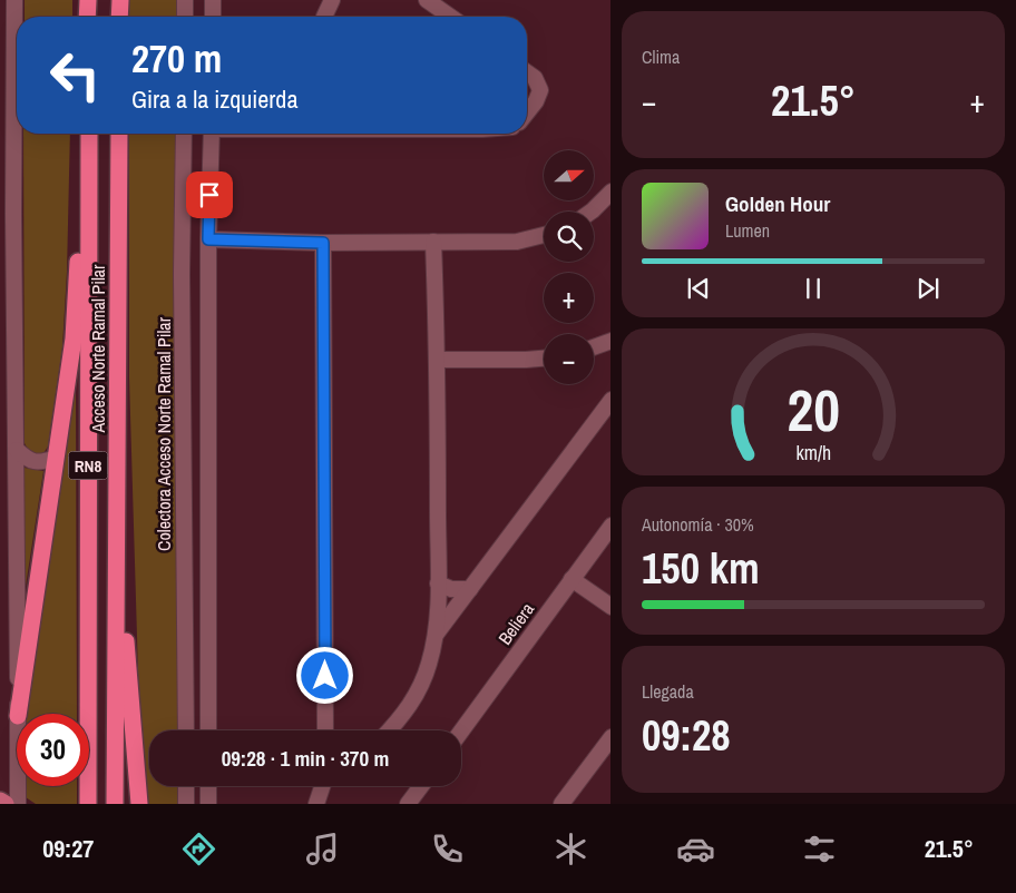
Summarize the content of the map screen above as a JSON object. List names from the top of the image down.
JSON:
{
  "streets": {
    "highway": ["Acceso Norte Ramal Pilar", "RN8"],
    "street": ["Colectora Acceso Norte Ramal Pilar", "Beliera"]
  },
  "north": "right",
  "page": {
    "tile": [
      "Clima",
      ["Autonomía · 30%", "150 km"],
      ["Llegada", "09:28"]
    ],
    "turn": ["270 m", "Gira a la izquierda"],
    "heat": ["−", "21.5°", "+"],
    "map_buttons": ["+", "−"],
    "song": ["Golden Hour", "Lumen"],
    "limit": "30",
    "trip": "09:28 · 1 min · 370 m",
    "tabs": ["09:27", "21.5°"],
    "gauge": ["20", "km/h"]
  }
}
